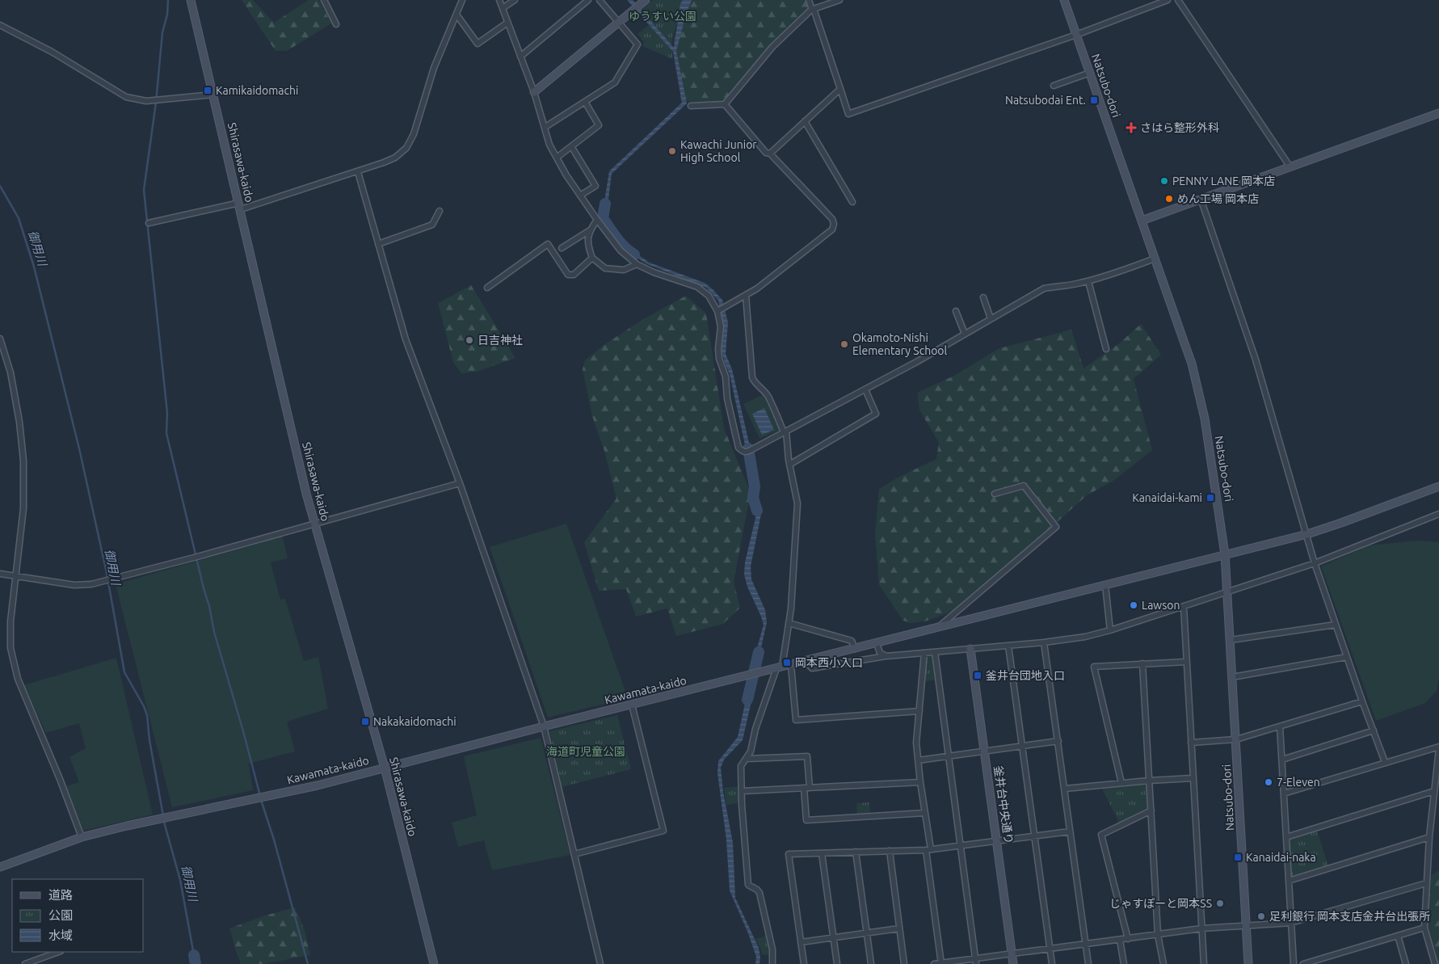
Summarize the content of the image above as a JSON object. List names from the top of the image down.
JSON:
{
  "streets": {
    "main road": [
      "Natsubo-dori",
      "Shirasawa-kaido",
      "Kawamata-kaido",
      "釜井台中央通り"
    ]
  },
  "crossings": [
    ["Natsubo-dori", "Kawamata-kaido"],
    ["Shirasawa-kaido", "Kawamata-kaido"]
  ],
  "water": ["御用川"],
  "parks": ["ゆうすい公園", "海道町児童公園"],
  "places": {
    "transit": [
      "Kamikaidomachi",
      "Natsubodai Ent.",
      "Kanaidai-kami",
      "岡本西小入口",
      "釜井台団地入口",
      "Nakakaidomachi",
      "Kanaidai-naka"
    ],
    "health": ["さはら整形外科"],
    "other": [
      "Kawachi Junior High School",
      "PENNY LANE 岡本店",
      "めん工場 岡本店",
      "日吉神社",
      "Okamoto-Nishi Elementary School",
      "Lawson",
      "7-Eleven",
      "じゃすぽーと岡本SS",
      "足利銀行 岡本支店金井台出張所"
    ]
  },
  "legend": ["道路", "公園", "水域"]
}
